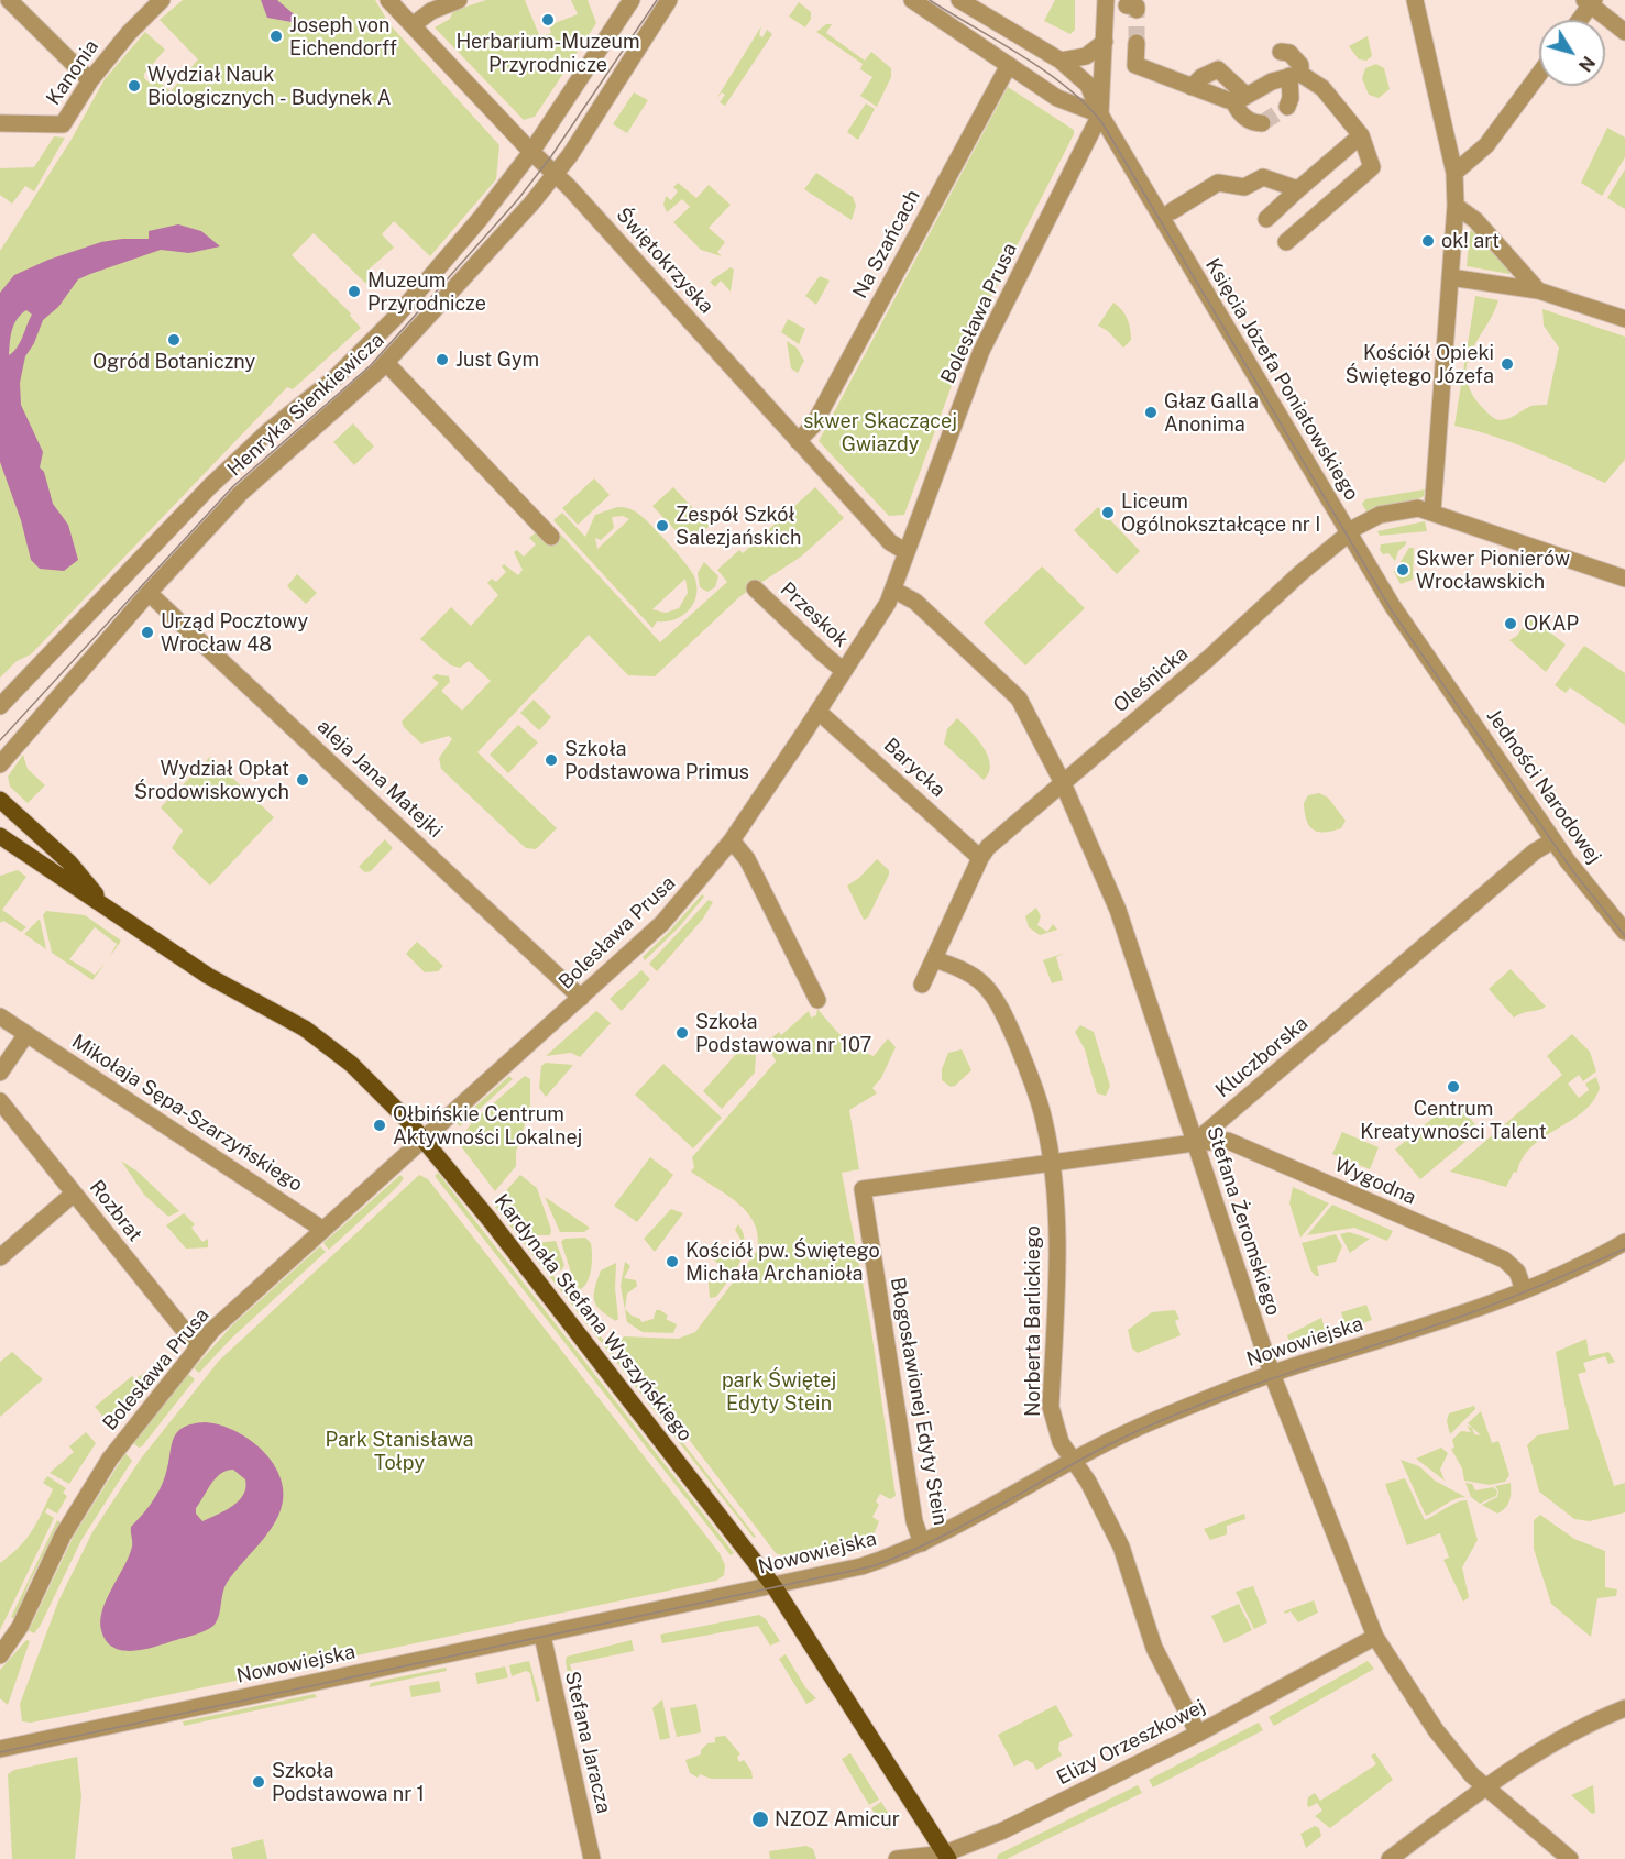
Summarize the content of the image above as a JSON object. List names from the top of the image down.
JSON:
{
  "streets": {
    "main road": ["Kardynała Stefana Wyszyńskiego"],
    "street": [
      "Kanonia",
      "Na Szańcach",
      "Świętokrzyska",
      "Bolesława Prusa",
      "Księcia Józefa Poniatowskiego",
      "Henryka Sienkiewicza",
      "Przeskok",
      "Oleśnicka",
      "Barycka",
      "aleja Jana Matejki",
      "Jedności Narodowej",
      "Kluczborska",
      "Mikołaja Sępa-Szarzyńskiego",
      "Wygodna",
      "Rozbrat",
      "Stefana Żeromskiego",
      "Norberta Barlickiego",
      "Nowowiejska",
      "Błogosławionej Edyty Stein",
      "Stefana Jaracza",
      "Elizy Orzeszkowej"
    ]
  },
  "crossings": [
    ["Na Szańcach", "Świętokrzyska"],
    ["Świętokrzyska", "Bolesława Prusa"],
    ["Świętokrzyska", "Henryka Sienkiewicza"],
    ["Bolesława Prusa", "Księcia Józefa Poniatowskiego"],
    ["Bolesława Prusa", "Przeskok"],
    ["Bolesława Prusa", "Barycka"],
    ["Bolesława Prusa", "aleja Jana Matejki"],
    ["Bolesława Prusa", "Mikołaja Sępa-Szarzyńskiego"],
    ["Bolesława Prusa", "Rozbrat"],
    ["Bolesława Prusa", "Stefana Żeromskiego"],
    ["Bolesława Prusa", "Kardynała Stefana Wyszyńskiego"],
    ["Księcia Józefa Poniatowskiego", "Oleśnicka"],
    ["Księcia Józefa Poniatowskiego", "Jedności Narodowej"],
    ["Henryka Sienkiewicza", "aleja Jana Matejki"],
    ["Oleśnicka", "Barycka"],
    ["Oleśnicka", "Stefana Żeromskiego"],
    ["Jedności Narodowej", "Kluczborska"],
    ["Kluczborska", "Wygodna"],
    ["Kluczborska", "Stefana Żeromskiego"],
    ["Wygodna", "Stefana Żeromskiego"],
    ["Wygodna", "Nowowiejska"],
    ["Stefana Żeromskiego", "Nowowiejska"],
    ["Stefana Żeromskiego", "Elizy Orzeszkowej"],
    ["Kardynała Stefana Wyszyńskiego", "Nowowiejska"],
    ["Kardynała Stefana Wyszyńskiego", "Elizy Orzeszkowej"],
    ["Norberta Barlickiego", "Nowowiejska"],
    ["Norberta Barlickiego", "Błogosławionej Edyty Stein"],
    ["Norberta Barlickiego", "Elizy Orzeszkowej"],
    ["Nowowiejska", "Błogosławionej Edyty Stein"],
    ["Nowowiejska", "Stefana Jaracza"]
  ],
  "parks": ["skwer Skaczącej Gwiazdy", "park Świętej Edyty Stein", "Park Stanisława Tołpy"],
  "places": [
    "Herbarium-Muzeum Przyrodnicze",
    "Joseph von Eichendorff",
    "Wydział Nauk Biologicznych - Budynek A",
    "ok! art",
    "Muzeum Przyrodnicze",
    "Ogród Botaniczny",
    "Just Gym",
    "Kościół Opieki Świętego Józefa",
    "Głaz Galla Anonima",
    "Liceum Ogólnokształcące nr I",
    "Zespół Szkół Salezjańskich",
    "Skwer Pionierów Wrocławskich",
    "OKAP",
    "Urząd Pocztowy Wrocław 48",
    "Szkoła Podstawowa Primus",
    "Wydział Opłat Środowiskowych",
    "Szkoła Podstawowa nr 107",
    "Centrum Kreatywności Talent",
    "Ołbińskie Centrum Aktywności Lokalnej",
    "Kościół pw. Świętego Michała Archanioła",
    "Szkoła Podstawowa nr 1",
    "NZOZ Amicur"
  ],
  "north": "bottom right"
}
